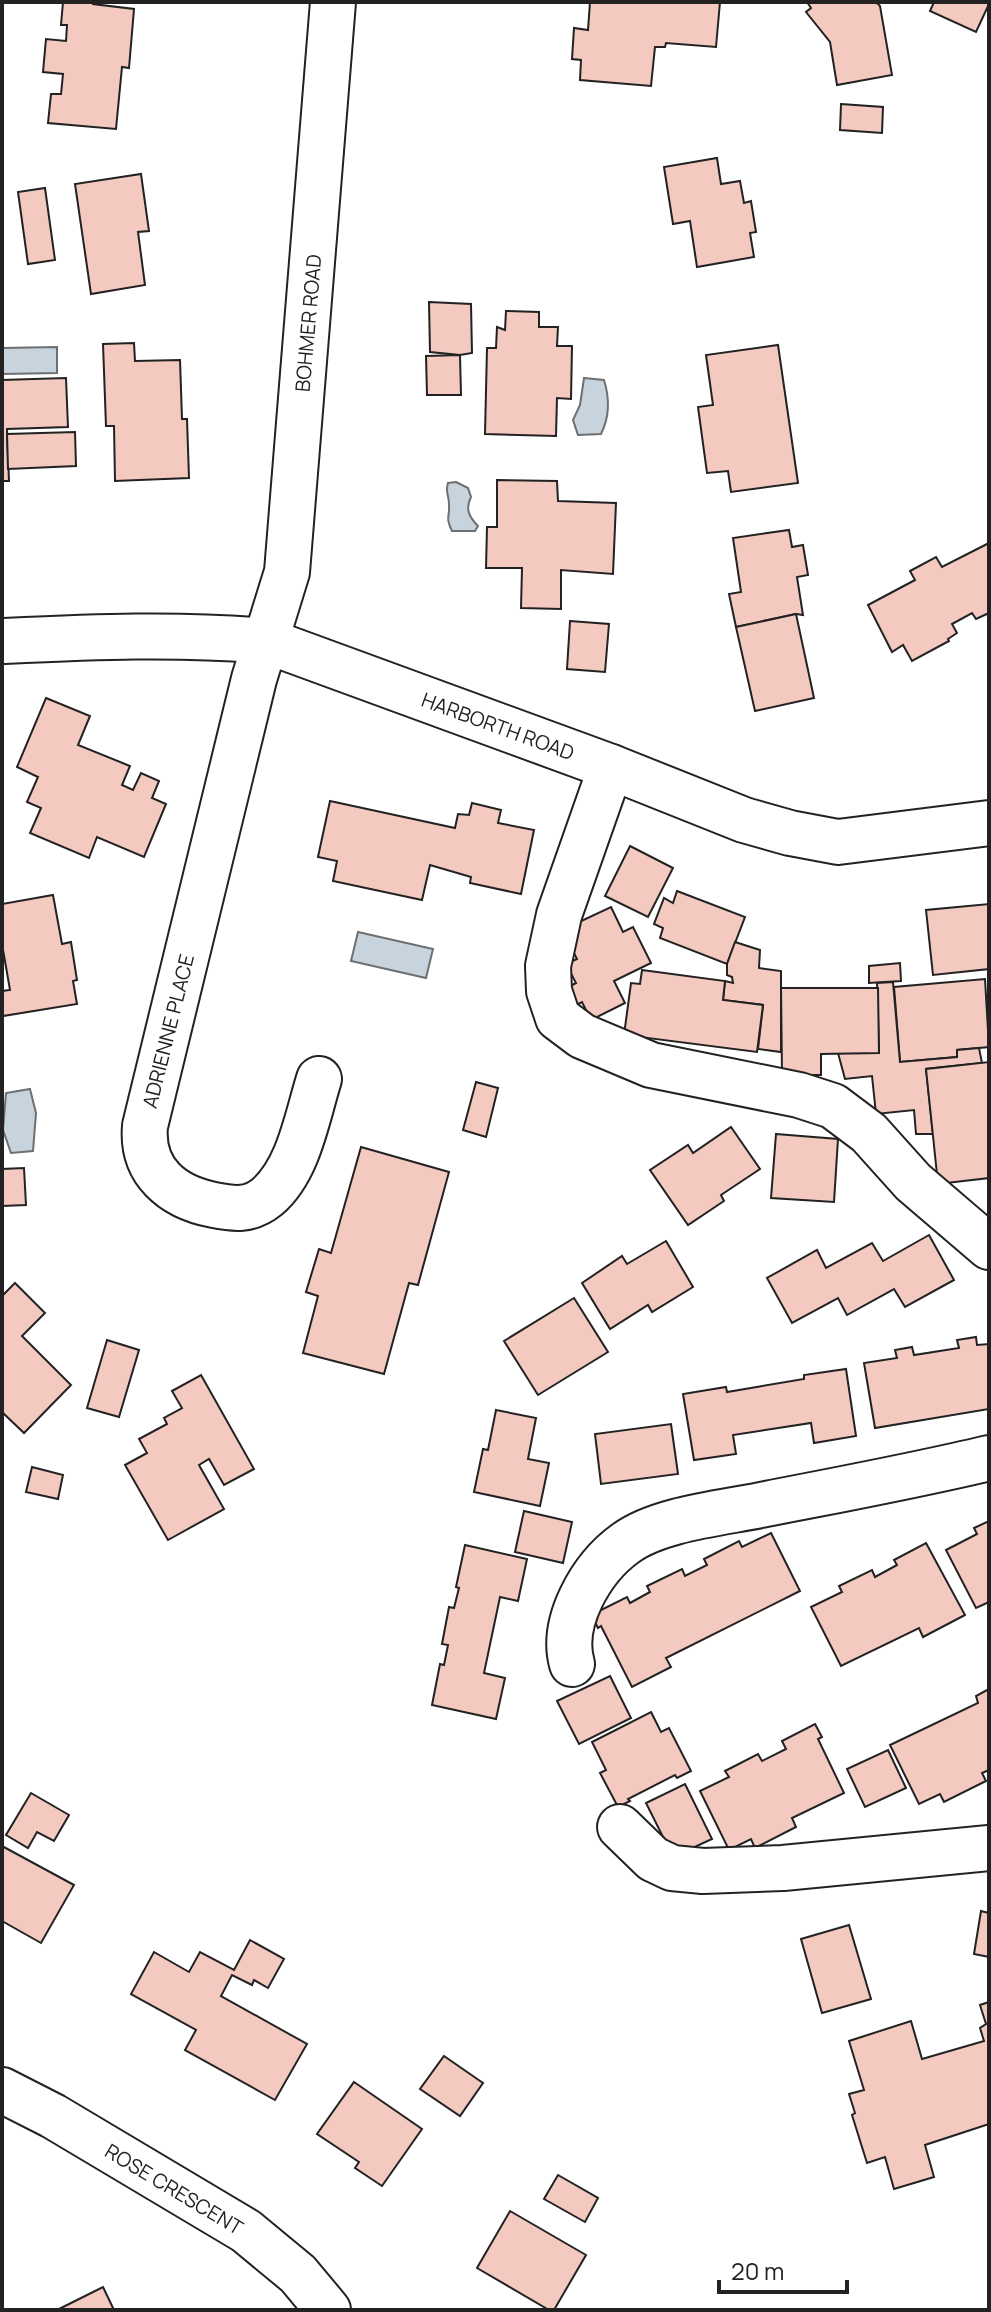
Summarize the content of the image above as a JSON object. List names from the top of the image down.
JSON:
{
  "streets": {
    "street": [
      "BOHMER ROAD",
      "HARBORTH ROAD",
      "ADRIENNE PLACE",
      "ROSE CRESCENT"
    ]
  },
  "crossings": [
    ["BOHMER ROAD", "HARBORTH ROAD"],
    ["BOHMER ROAD", "ADRIENNE PLACE"],
    ["HARBORTH ROAD", "ADRIENNE PLACE"]
  ],
  "scale_bar": "20 m"
}
